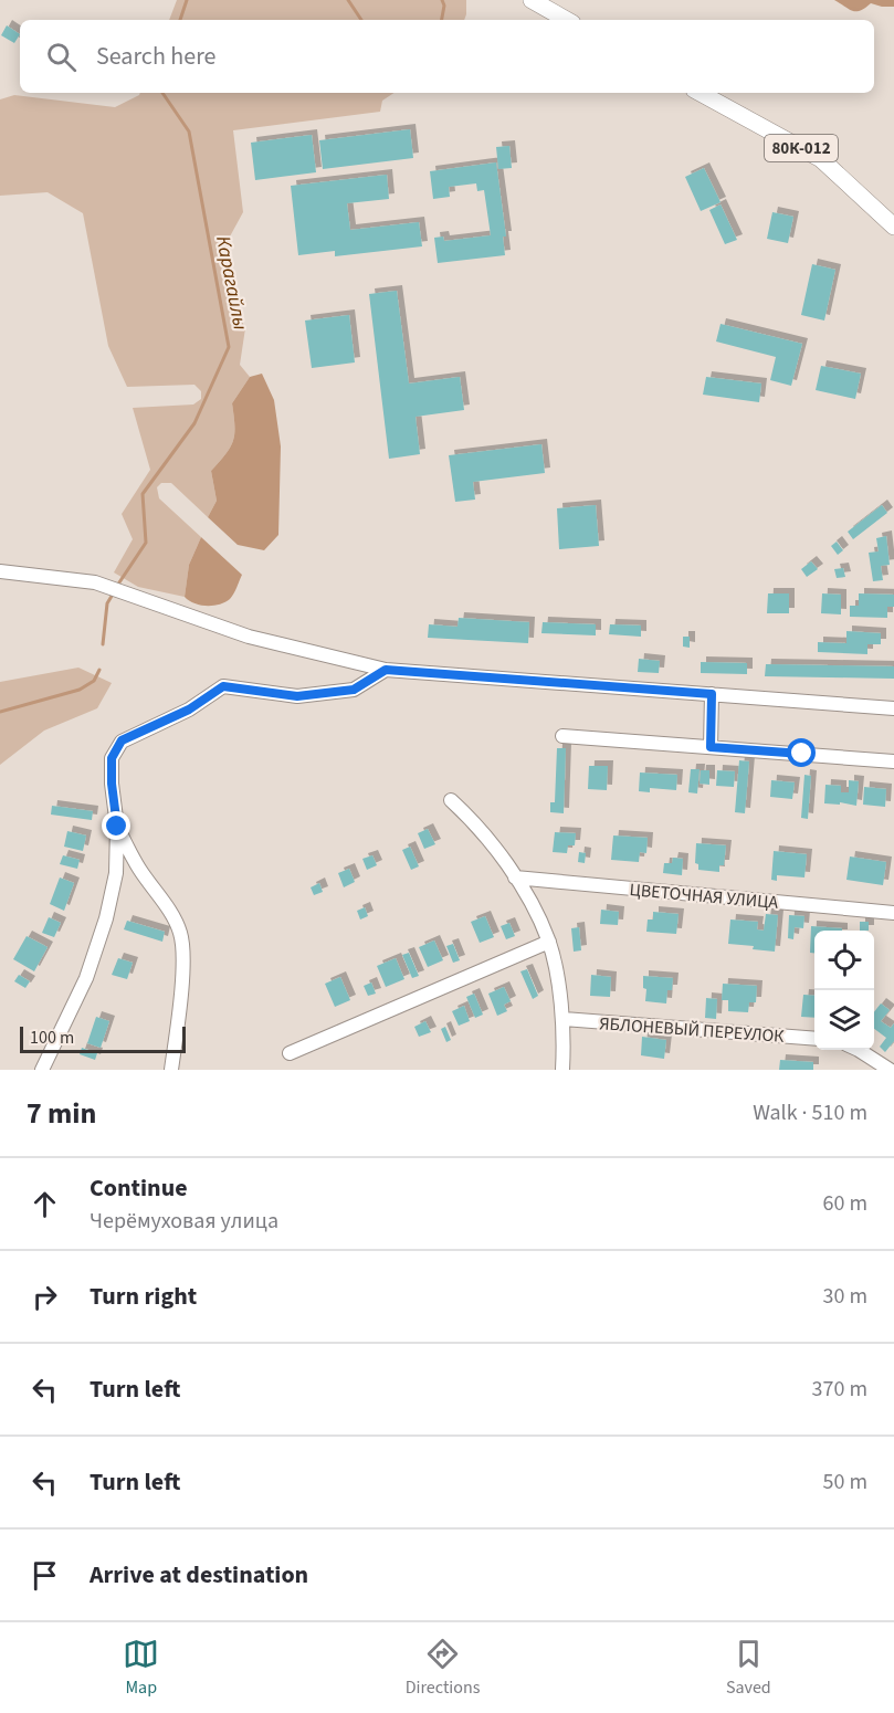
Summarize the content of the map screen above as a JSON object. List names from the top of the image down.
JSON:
{
  "streets": {
    "main road": ["80К-012"],
    "street": ["ЦВЕТОЧНАЯ УЛИЦА", "ЯБЛОНЕВЫЙ ПЕРЕУЛОК"]
  },
  "water": ["Карагайлы"],
  "scale_bar": "100 m",
  "page": {
    "search": "Search here",
    "scale": "100 m",
    "heading": ["7 min", "Walk · 510 m"],
    "list": [
      ["Continue", "Черёмуховая улица", "60 m"],
      ["Turn right", "30 m"],
      ["Turn left", "370 m"],
      ["Turn left", "50 m"],
      "Arrive at destination"
    ],
    "nav": ["Map", "Directions", "Saved"]
  }
}
